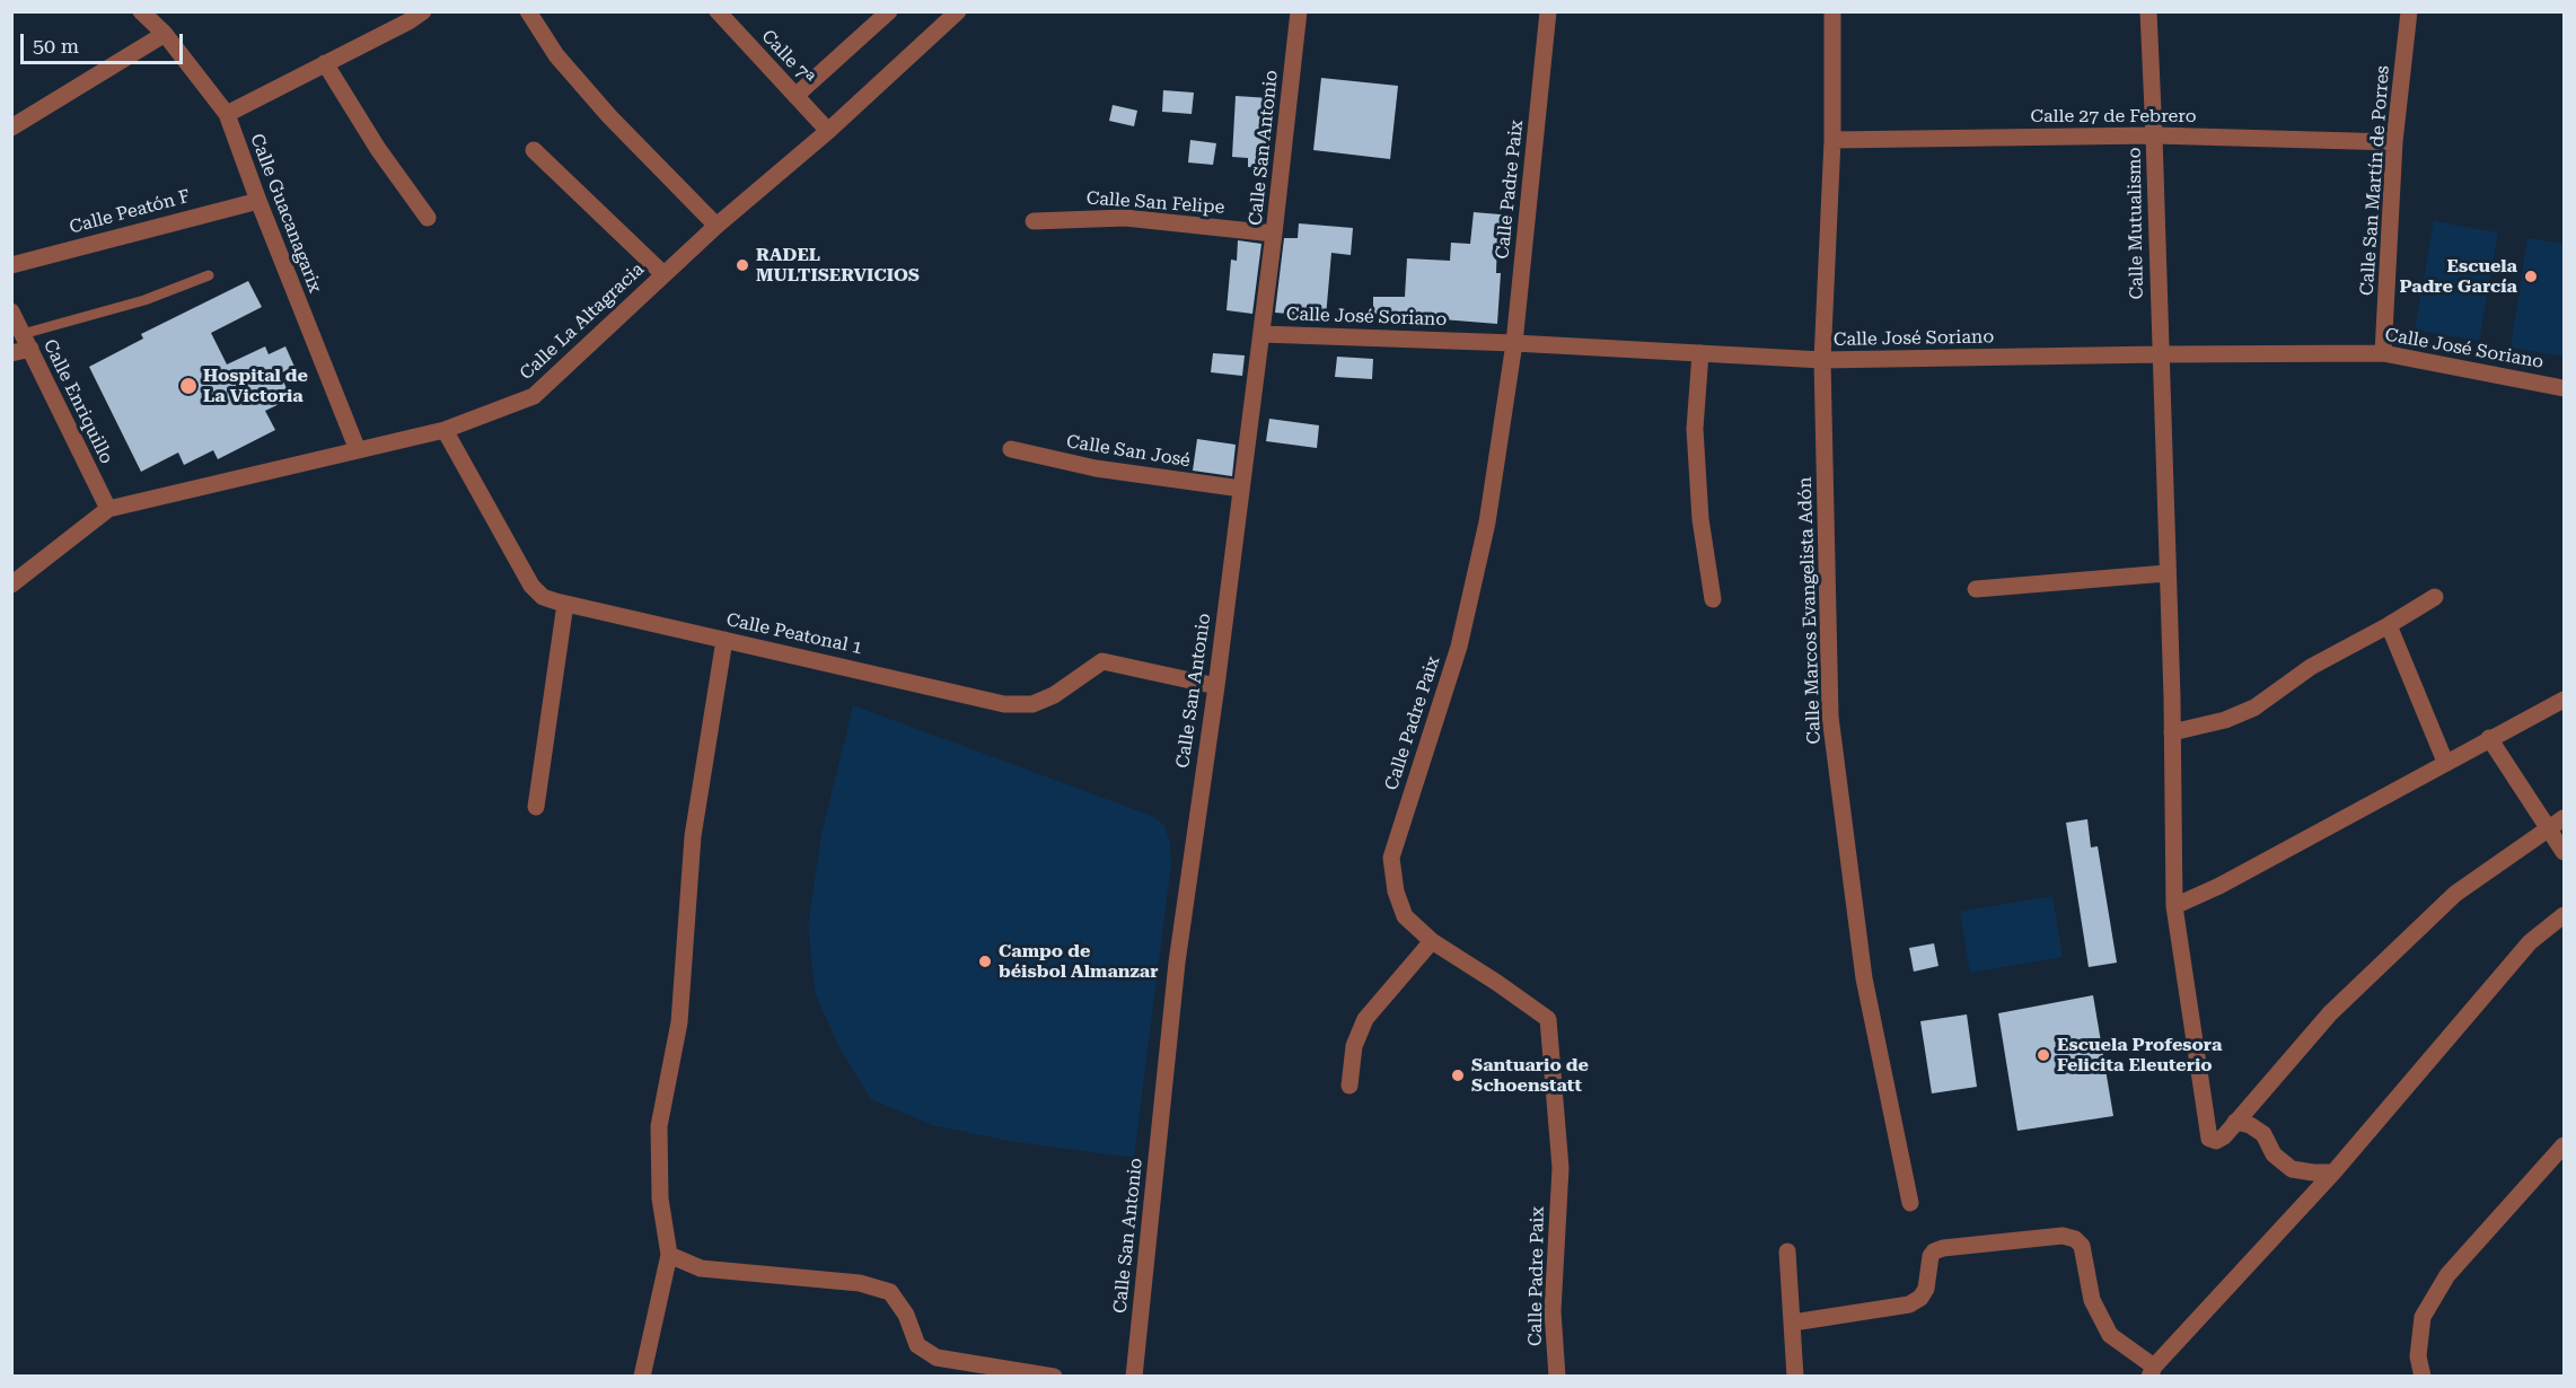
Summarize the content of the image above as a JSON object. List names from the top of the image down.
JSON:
{
  "streets": {
    "street": [
      "Calle 7ª",
      "Calle 27 de Febrero",
      "Calle San Antonio",
      "Calle San Martín de Porres",
      "Calle Padre Paix",
      "Calle San Felipe",
      "Calle Peatón F",
      "Calle Guacanagarix",
      "Calle Mutualismo",
      "Calle José Soriano",
      "Calle La Altagracia",
      "Calle Enriquillo",
      "Calle San José",
      "Calle Marcos Evangelista Adón",
      "Calle Peatonal 1"
    ]
  },
  "crossings": [
    ["Calle 7ª", "Calle La Altagracia"],
    ["Calle 27 de Febrero", "Calle San Martín de Porres"],
    ["Calle 27 de Febrero", "Calle Mutualismo"],
    ["Calle 27 de Febrero", "Calle Marcos Evangelista Adón"],
    ["Calle San Antonio", "Calle San Felipe"],
    ["Calle San Antonio", "Calle José Soriano"],
    ["Calle San Antonio", "Calle San José"],
    ["Calle San Antonio", "Calle Peatonal 1"],
    ["Calle San Martín de Porres", "Calle José Soriano"],
    ["Calle Padre Paix", "Calle José Soriano"],
    ["Calle Peatón F", "Calle Guacanagarix"],
    ["Calle Guacanagarix", "Calle La Altagracia"],
    ["Calle Mutualismo", "Calle José Soriano"],
    ["Calle José Soriano", "Calle Marcos Evangelista Adón"],
    ["Calle La Altagracia", "Calle Enriquillo"],
    ["Calle La Altagracia", "Calle Peatonal 1"]
  ],
  "places": [
    "RADEL MULTISERVICIOS",
    "Escuela Padre García",
    "Hospital de La Victoria",
    "Campo de béisbol Almanzar",
    "Escuela Profesora Felicita Eleuterio",
    "Santuario de Schoenstatt"
  ],
  "scale_bar": "50 m"
}
